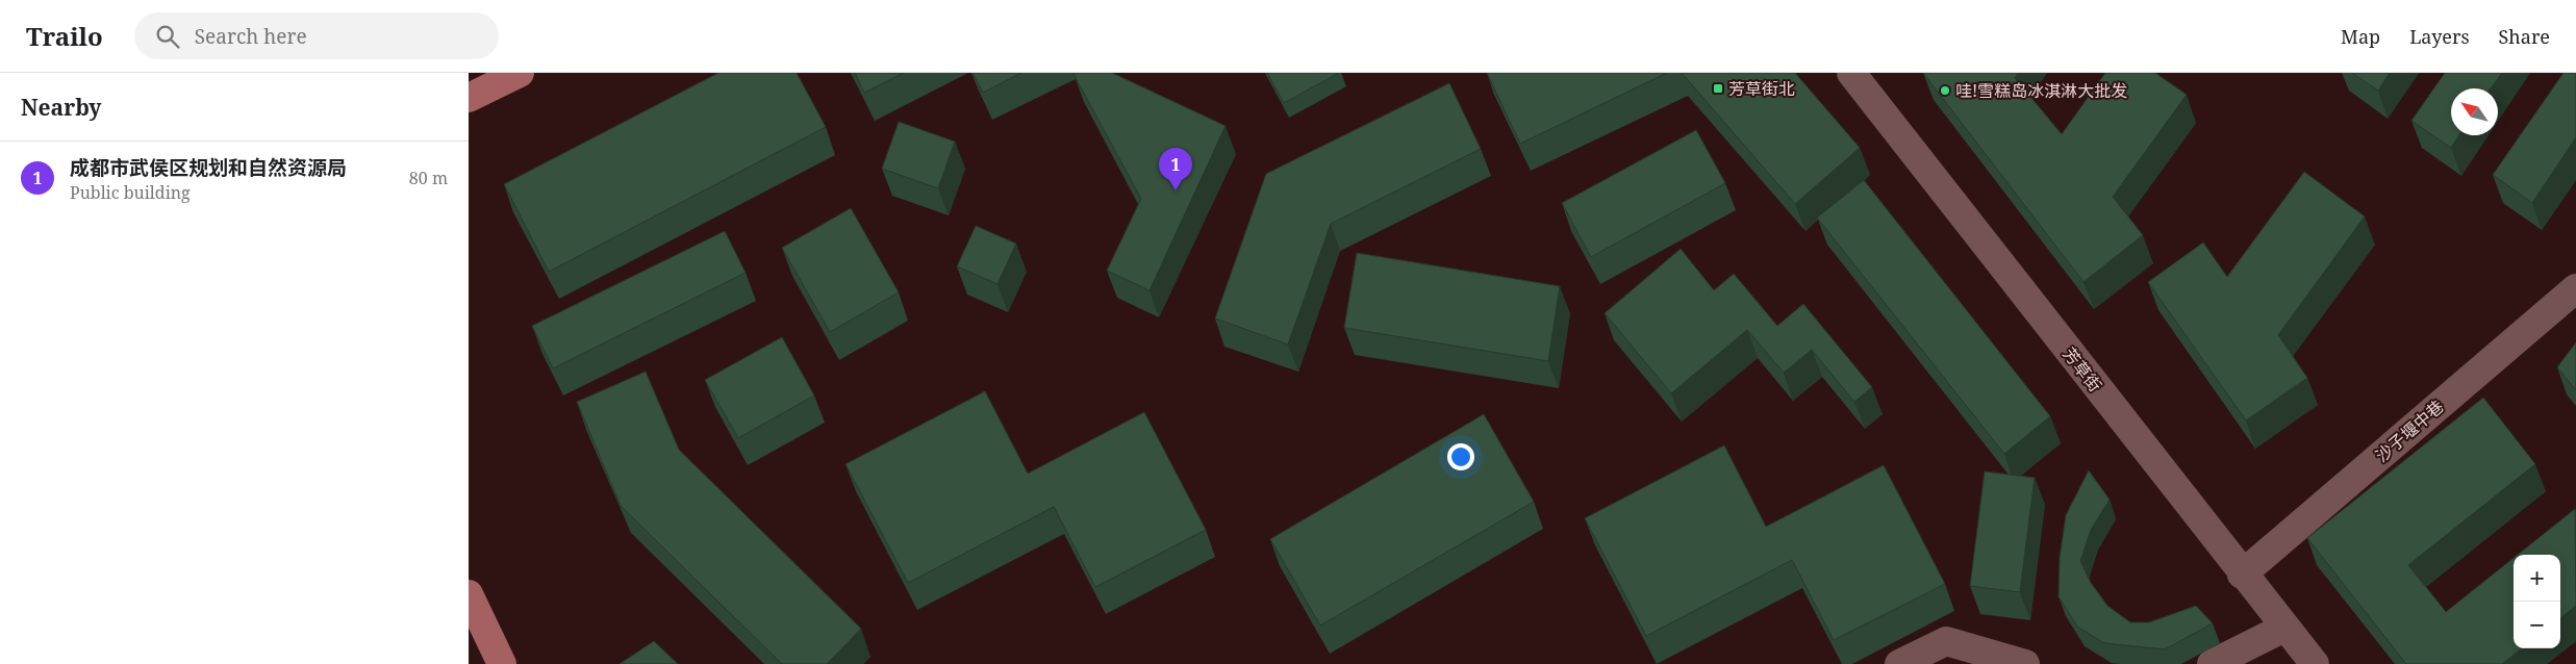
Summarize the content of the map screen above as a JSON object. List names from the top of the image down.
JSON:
{
  "streets": {
    "street": ["芳草街", "沙子堰中巷"]
  },
  "crossings": [
    ["芳草街", "沙子堰中巷"]
  ],
  "places": {
    "transit": ["芳草街北"],
    "other": ["哇!雪糕岛冰淇淋大批发"]
  },
  "north": "top left",
  "page": {
    "header": "Trailo",
    "search": "Search here",
    "nav": ["Map", "Layers", "Share"],
    "heading": "Nearby",
    "list": [
      {
        "mark": "1",
        "name": "成都市武侯区规划和自然资源局",
        "note": "Public building",
        "value": "80 m"
      }
    ],
    "pins": "1",
    "map_buttons": ["+", "−"]
  }
}
